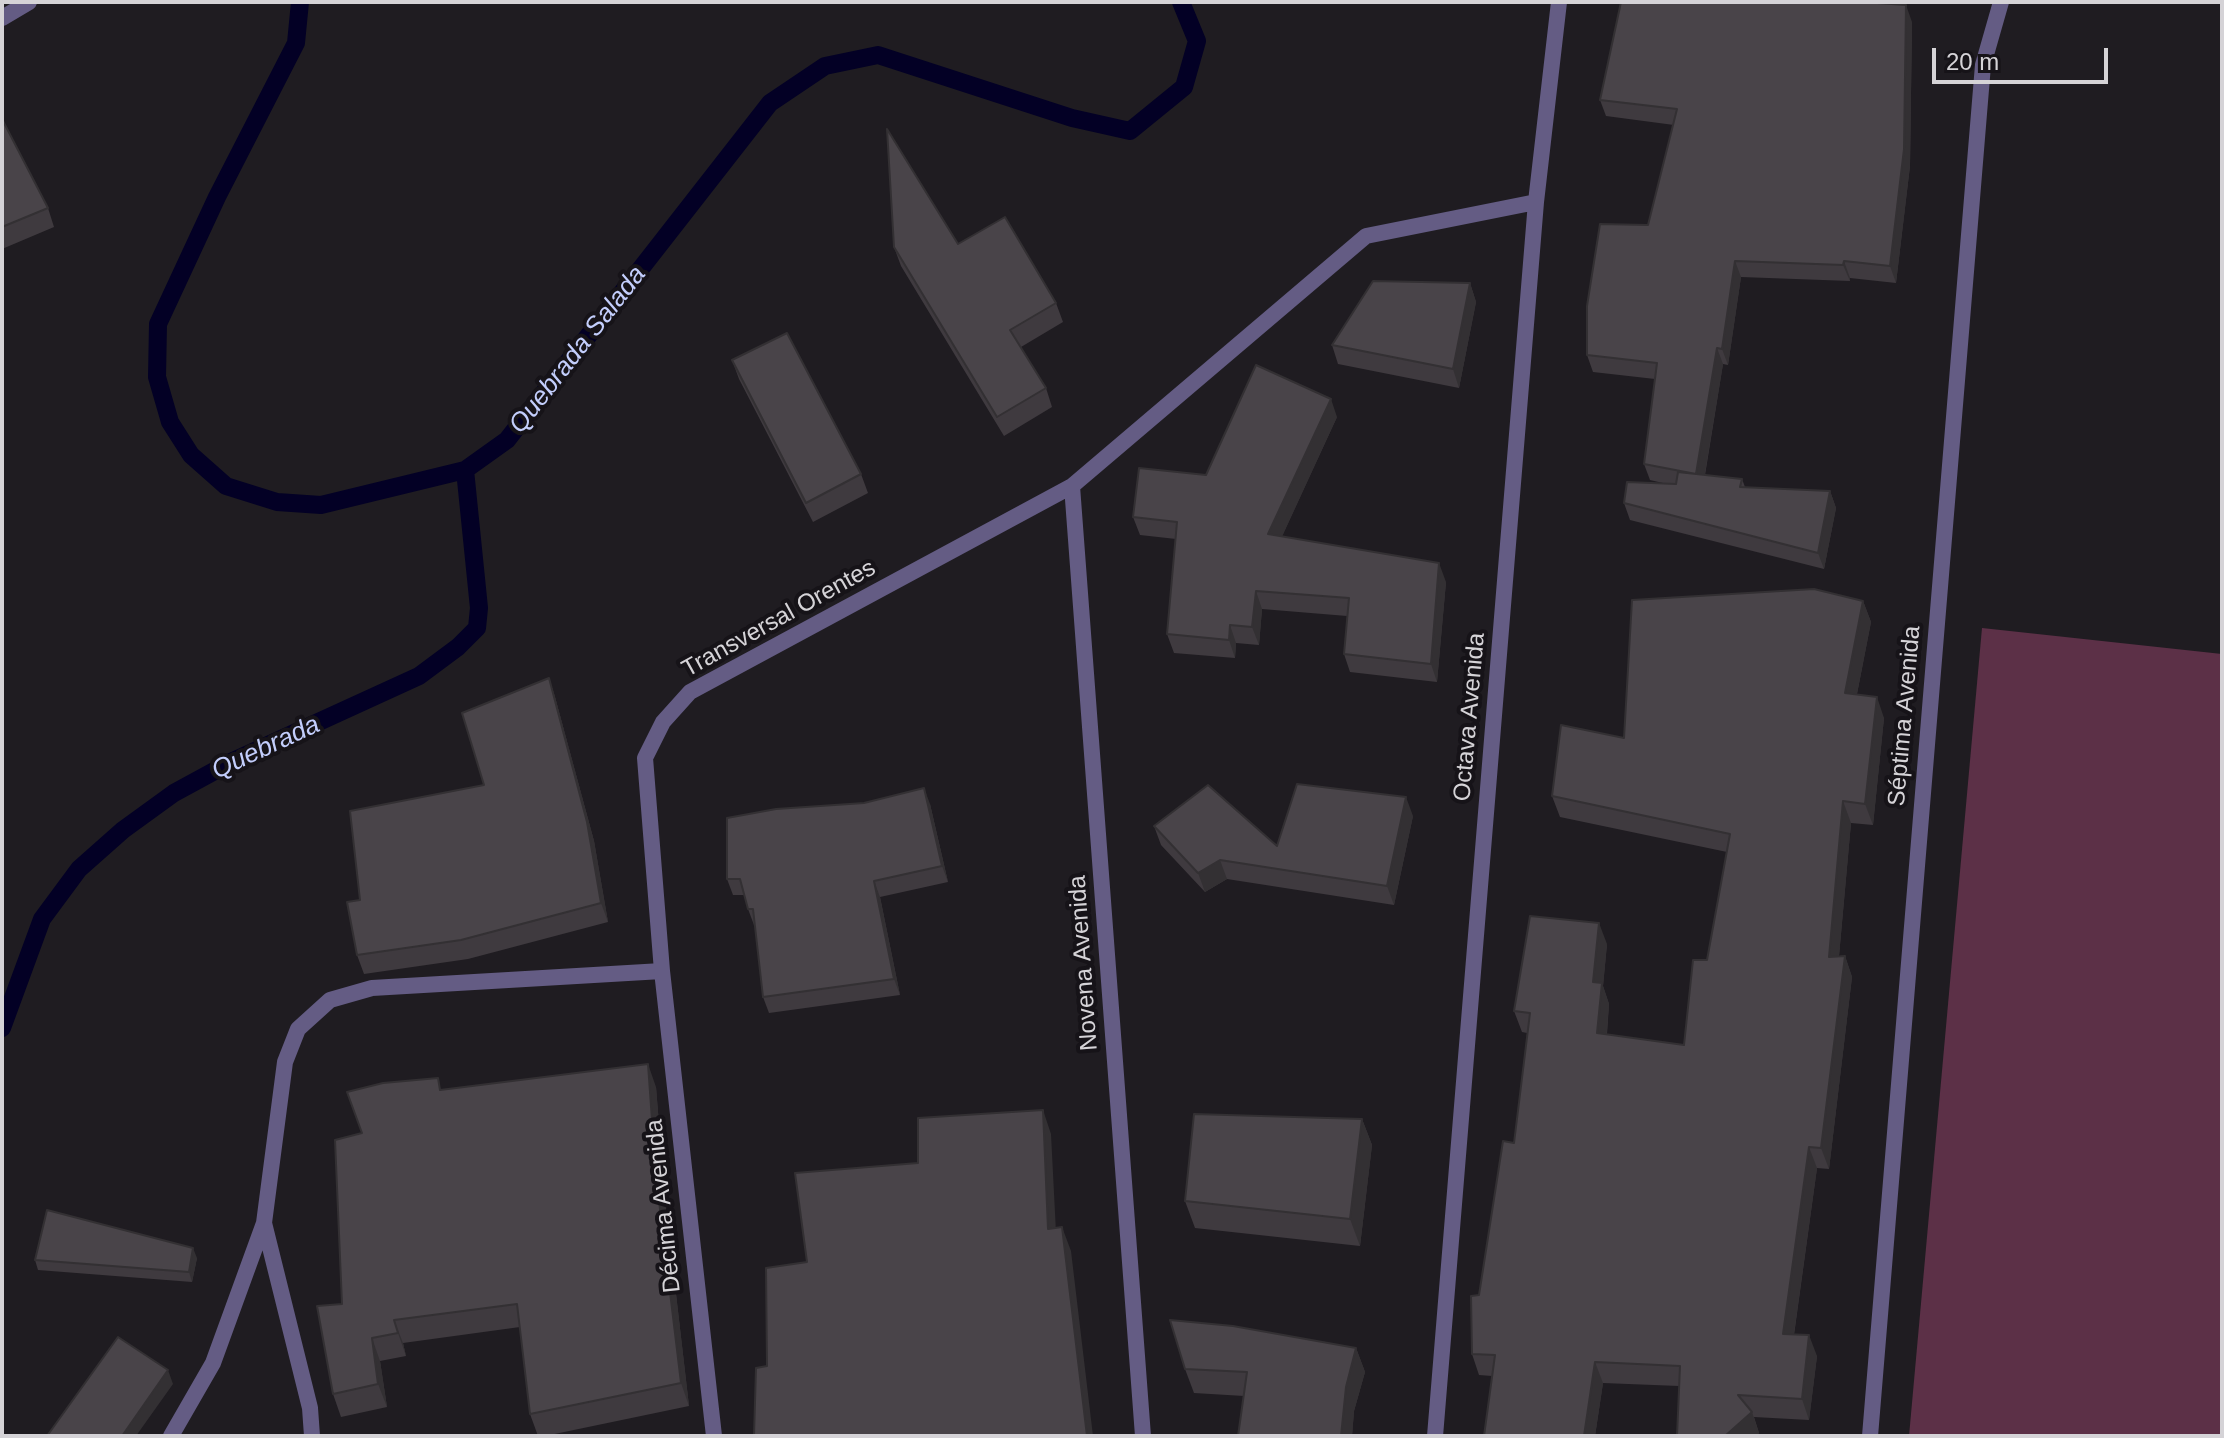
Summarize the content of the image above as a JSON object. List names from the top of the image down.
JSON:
{
  "streets": {
    "street": [
      "Transversal Orentes",
      "Séptima Avenida",
      "Octava Avenida",
      "Novena Avenida",
      "Décima Avenida"
    ]
  },
  "crossings": [
    ["Transversal Orentes", "Octava Avenida"],
    ["Transversal Orentes", "Novena Avenida"],
    ["Transversal Orentes", "Décima Avenida"]
  ],
  "water": ["Quebrada Salada", "Quebrada"],
  "scale_bar": "20 m"
}
